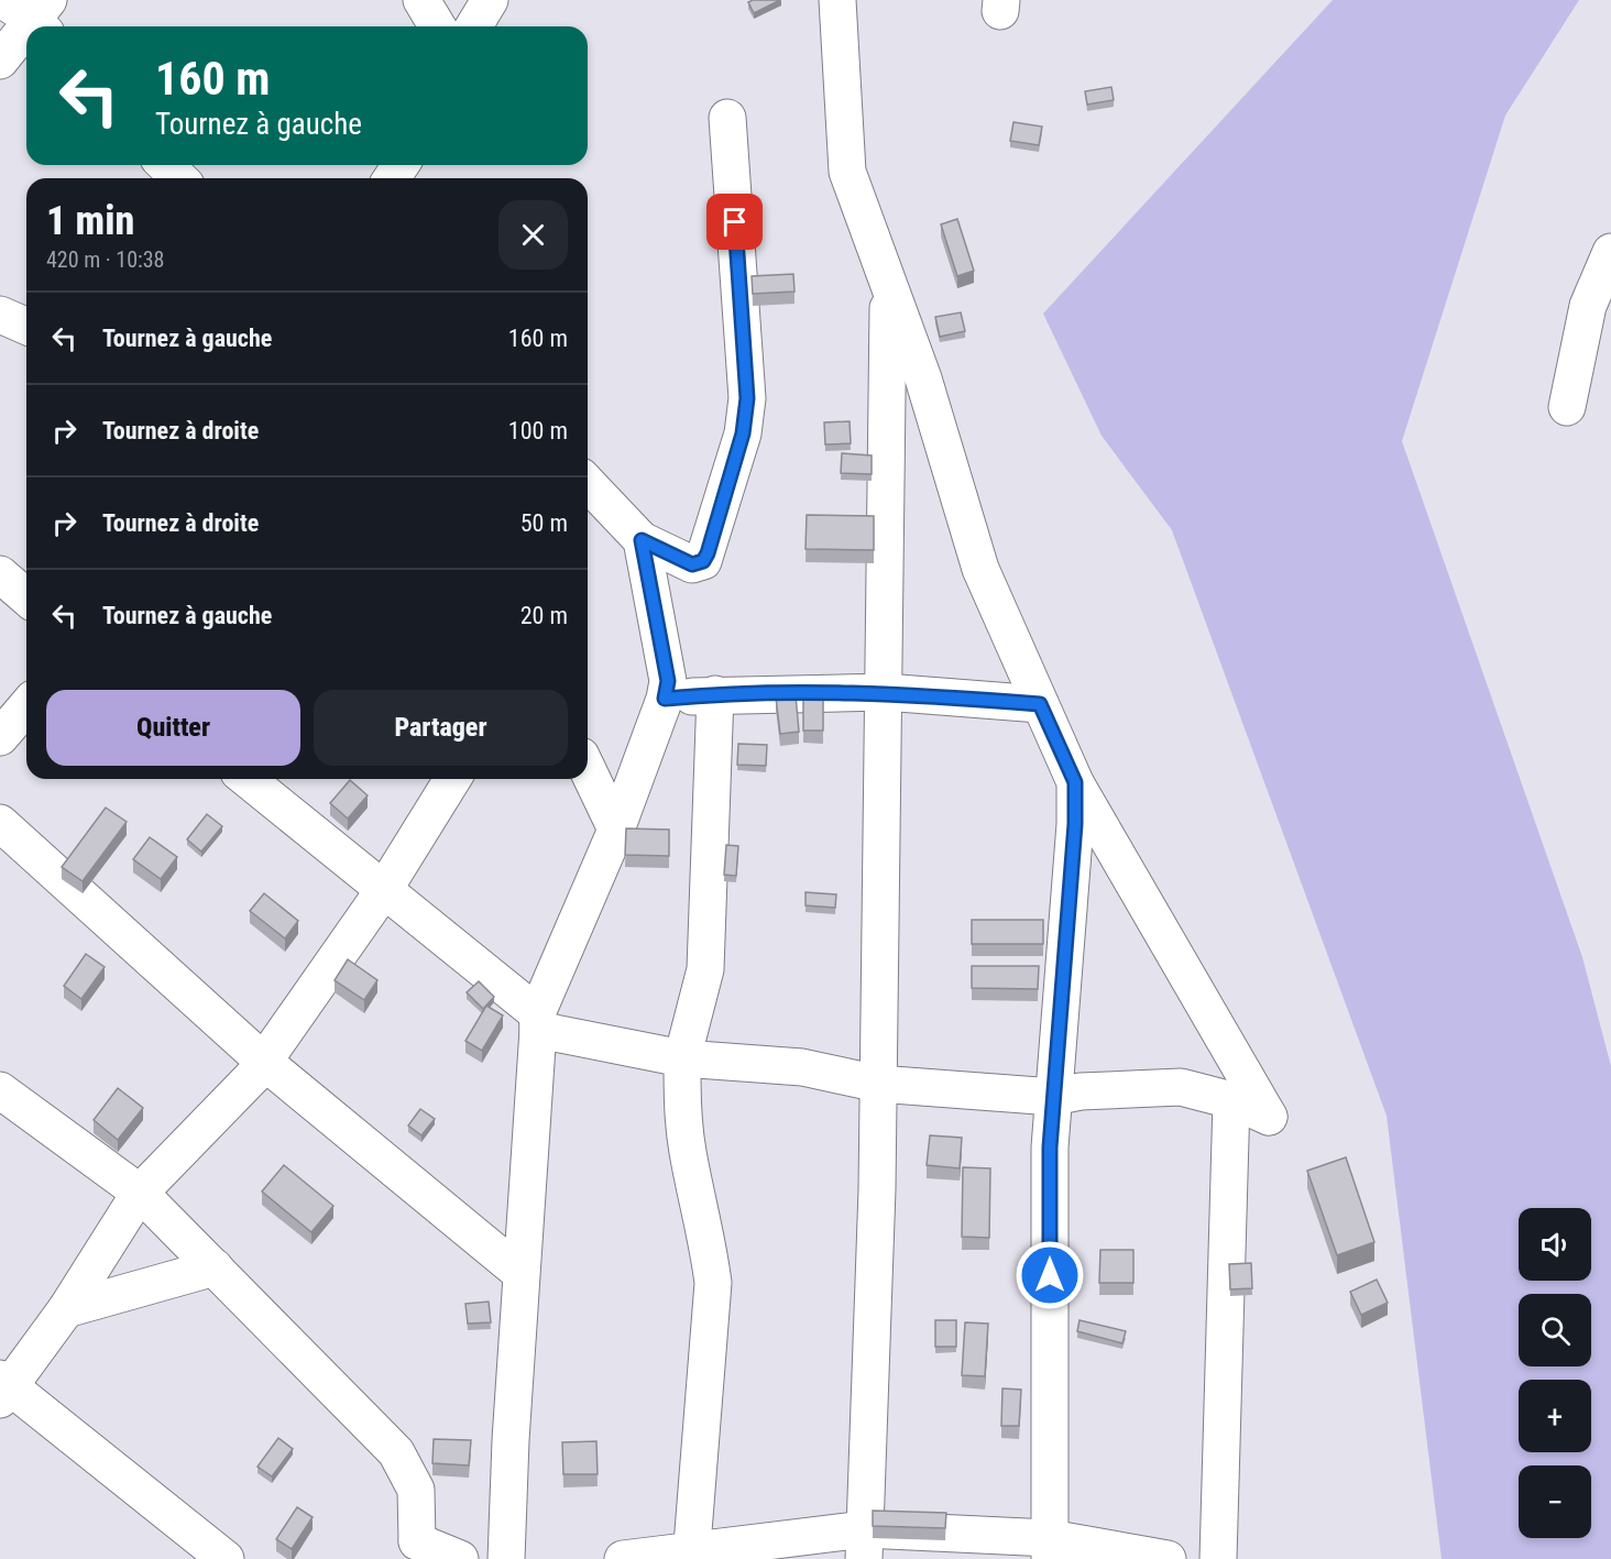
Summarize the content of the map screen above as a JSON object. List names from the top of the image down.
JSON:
{
  "page": {
    "turn": ["160 m", "Tournez à gauche"],
    "heading": ["1 min", "420 m · 10:38"],
    "list": [
      {
        "name": "Tournez à gauche",
        "value": "160 m"
      },
      {
        "name": "Tournez à droite",
        "value": "100 m"
      },
      {
        "name": "Tournez à droite",
        "value": "50 m"
      },
      {
        "name": "Tournez à gauche",
        "value": "20 m"
      }
    ],
    "buttons": ["Quitter", "Partager"],
    "map_buttons": ["+", "−"]
  }
}
